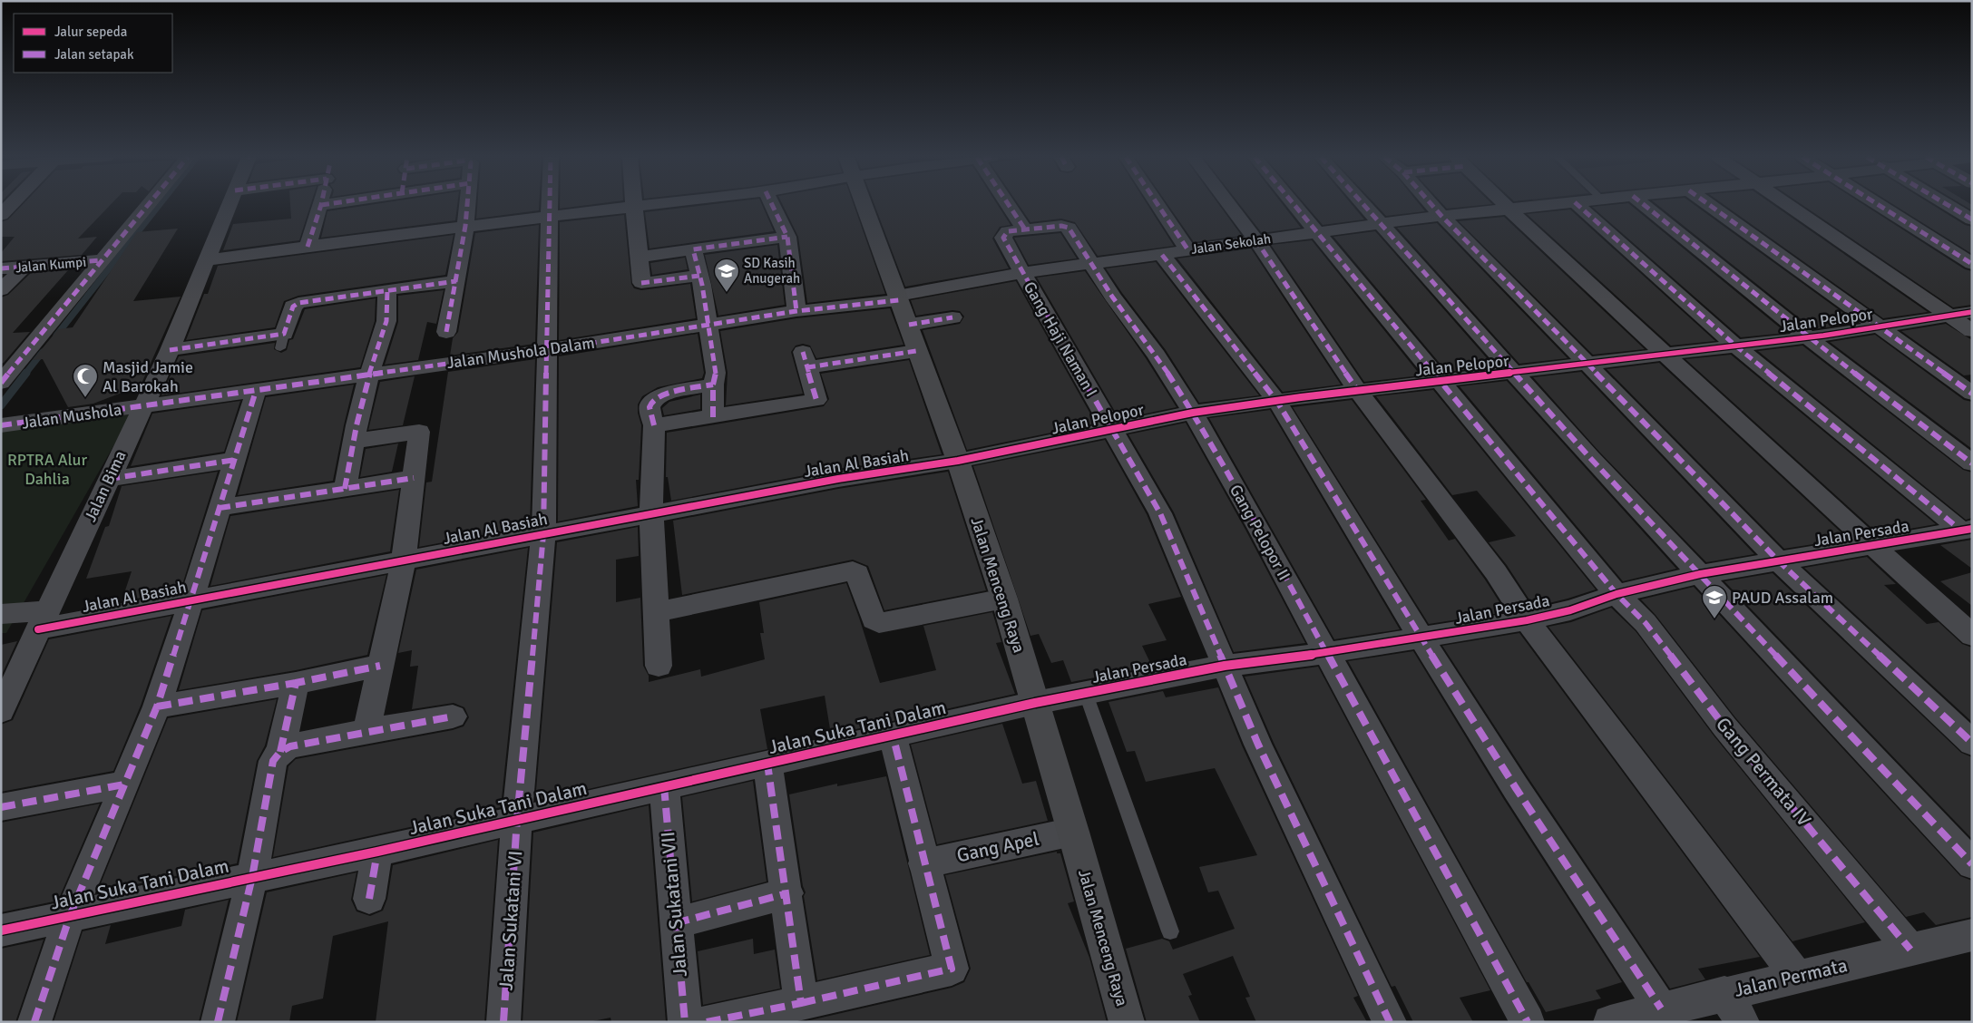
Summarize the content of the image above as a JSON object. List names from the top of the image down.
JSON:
{
  "streets": {
    "street": [
      "Jalan Sekolah",
      "Jalan Kumpi",
      "Jalan Pelopor",
      "Gang Haji Naman I",
      "Jalan Mushola Dalam",
      "Jalan Mushola",
      "Jalan Al Basiah",
      "Jalan Bima",
      "Gang Pelopor II",
      "Jalan Persada",
      "Jalan Menceng Raya",
      "Jalan Suka Tani Dalam",
      "Gang Permata IV",
      "Gang Apel",
      "Jalan Sukatani VII",
      "Jalan Sukatani VI",
      "Jalan Permata"
    ]
  },
  "crossings": [
    ["Jalan Sekolah", "Gang Haji Naman I"],
    ["Jalan Sekolah", "Jalan Mushola Dalam"],
    ["Jalan Sekolah", "Gang Pelopor II"],
    ["Jalan Sekolah", "Jalan Menceng Raya"],
    ["Jalan Sekolah", "Gang Permata IV"],
    ["Jalan Pelopor", "Gang Haji Naman I"],
    ["Jalan Pelopor", "Jalan Al Basiah"],
    ["Jalan Pelopor", "Gang Pelopor II"],
    ["Jalan Pelopor", "Jalan Menceng Raya"],
    ["Jalan Pelopor", "Gang Permata IV"],
    ["Gang Haji Naman I", "Gang Pelopor II"],
    ["Gang Haji Naman I", "Jalan Persada"],
    ["Jalan Mushola Dalam", "Jalan Mushola"],
    ["Jalan Mushola Dalam", "Jalan Bima"],
    ["Jalan Mushola Dalam", "Jalan Menceng Raya"],
    ["Jalan Mushola Dalam", "Jalan Sukatani VI"],
    ["Jalan Mushola", "Jalan Bima"],
    ["Jalan Al Basiah", "Jalan Bima"],
    ["Jalan Al Basiah", "Jalan Menceng Raya"],
    ["Jalan Al Basiah", "Jalan Sukatani VI"],
    ["Gang Pelopor II", "Jalan Persada"],
    ["Jalan Persada", "Jalan Menceng Raya"],
    ["Jalan Persada", "Jalan Suka Tani Dalam"],
    ["Jalan Persada", "Gang Permata IV"],
    ["Jalan Menceng Raya", "Gang Apel"],
    ["Jalan Suka Tani Dalam", "Jalan Sukatani VII"],
    ["Jalan Suka Tani Dalam", "Jalan Sukatani VI"],
    ["Gang Permata IV", "Jalan Permata"]
  ],
  "parks": ["RPTRA Alur Dahlia"],
  "places": {
    "school or university": ["SD Kasih Anugerah", "PAUD Assalam"],
    "mosque": ["Masjid Jamie Al Barokah"]
  },
  "legend": ["Jalur sepeda", "Jalan setapak"]
}
